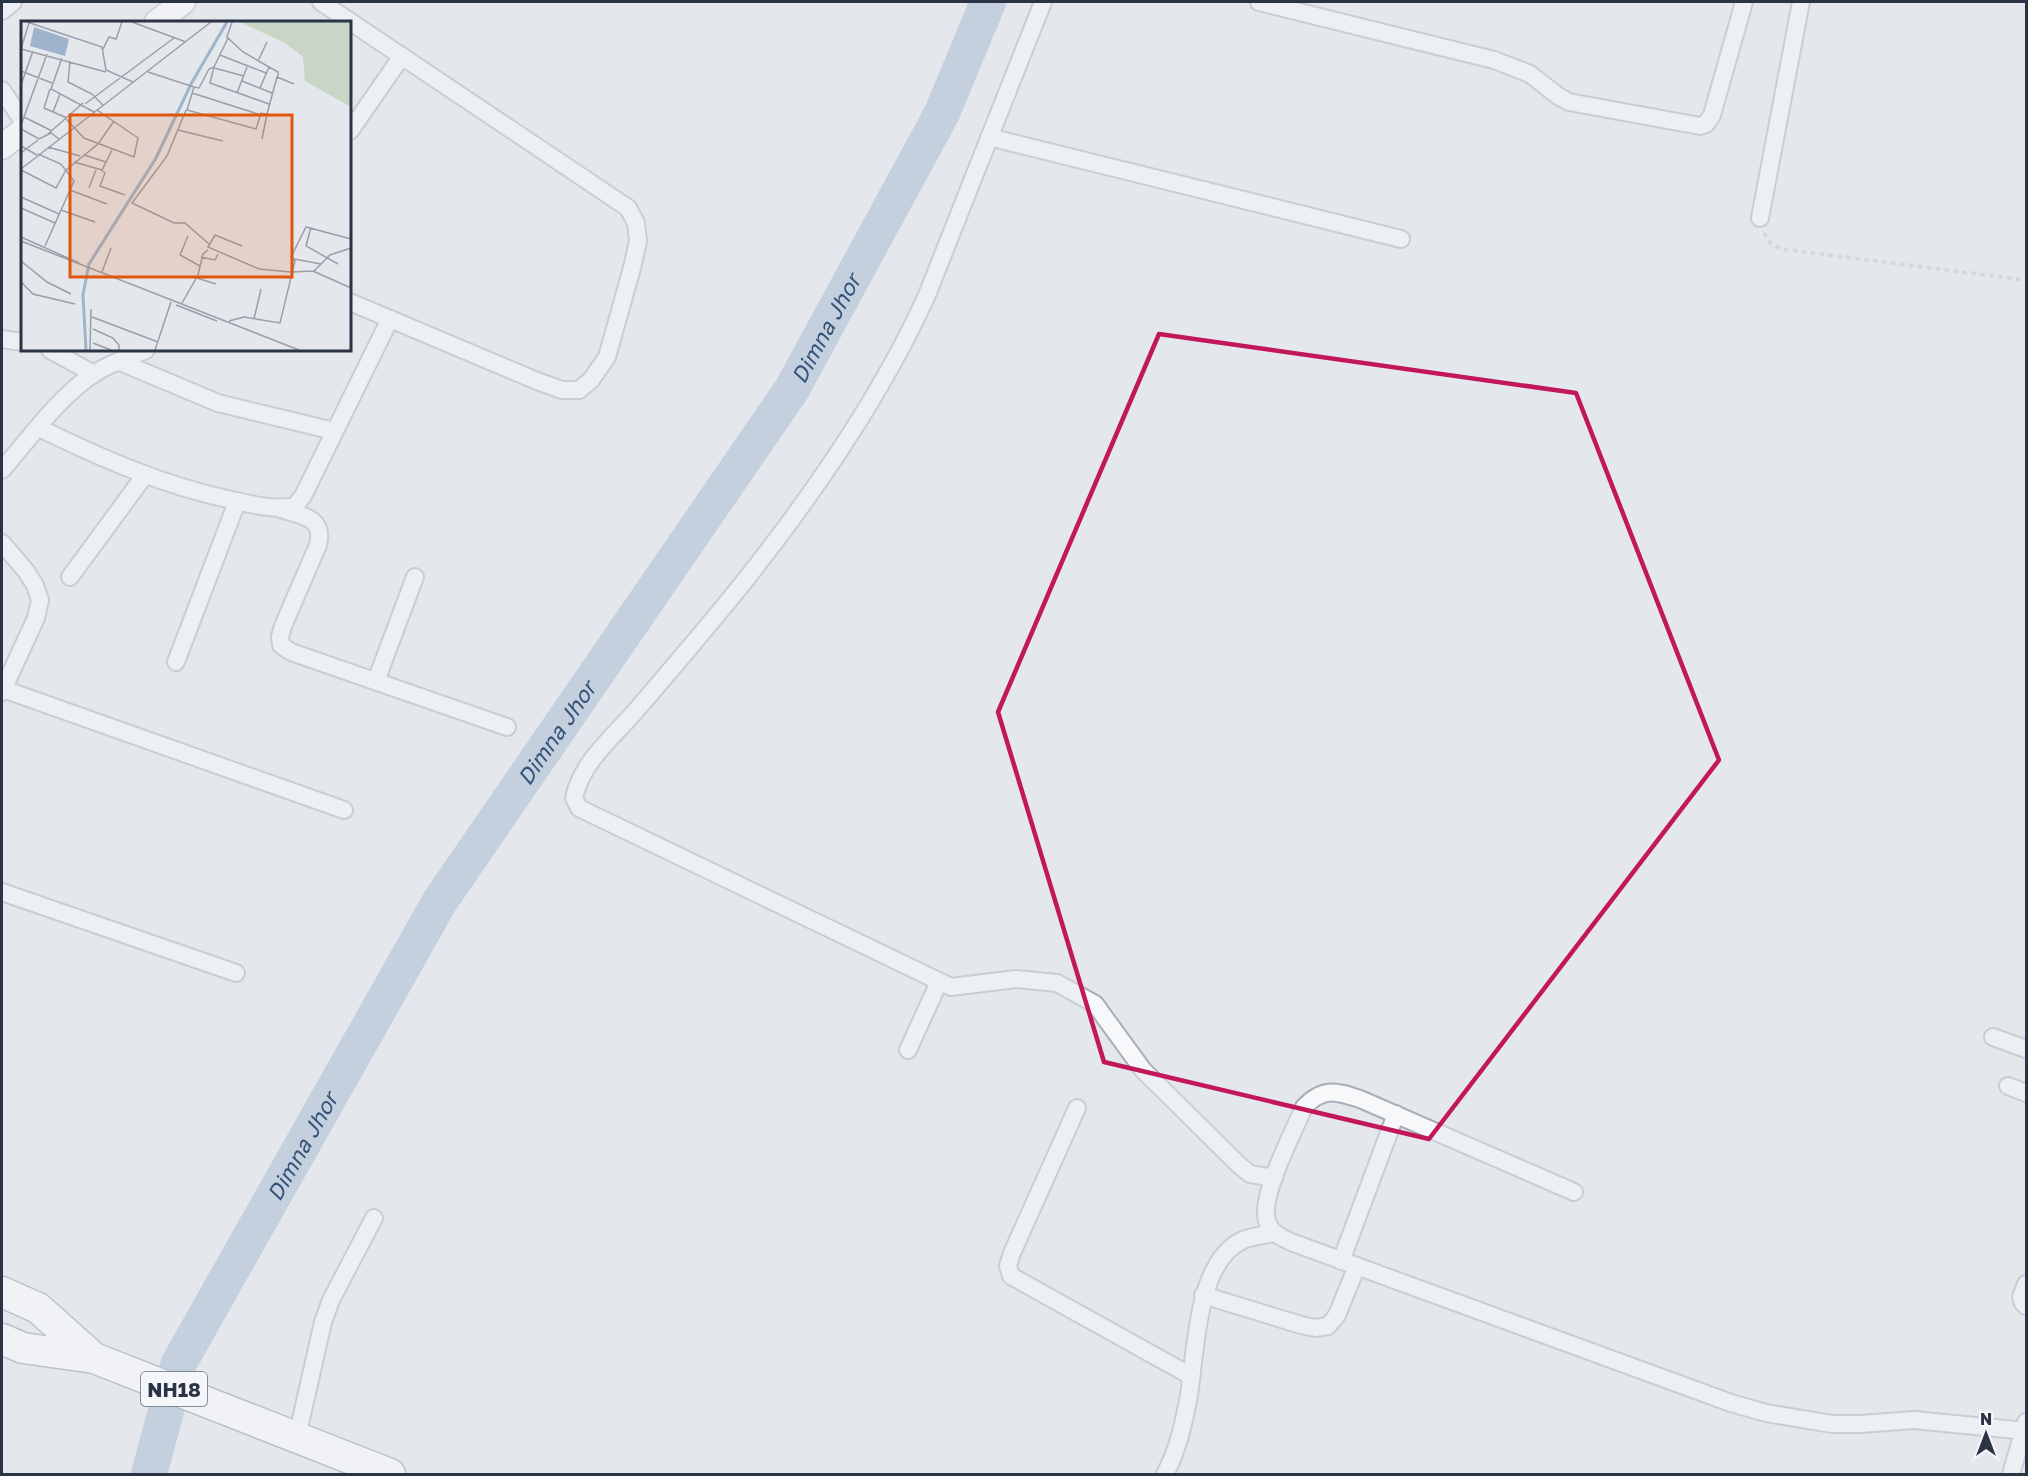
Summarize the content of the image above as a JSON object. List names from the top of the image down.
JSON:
{
  "streets": {
    "highway": ["NH18"]
  },
  "water": ["Dimna Jhor"],
  "north": "top"
}
